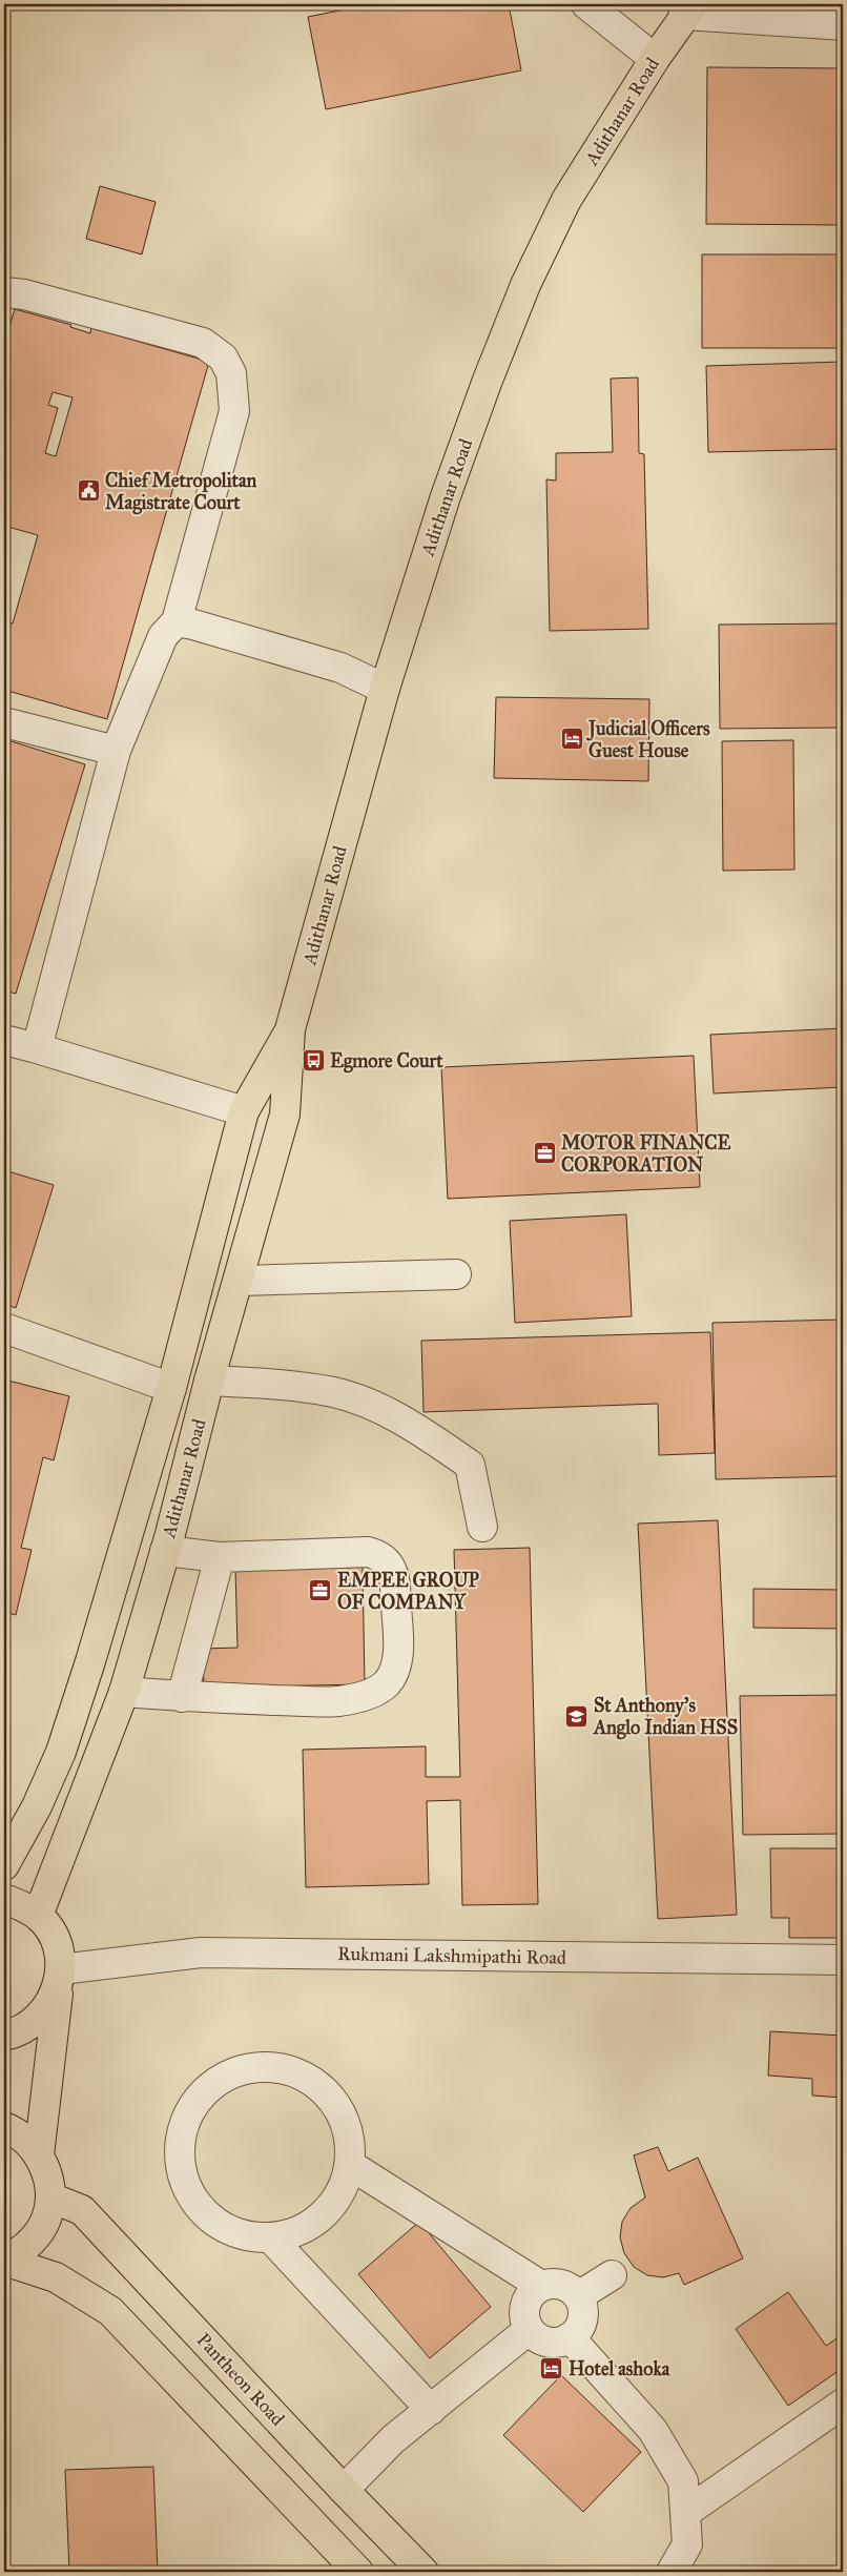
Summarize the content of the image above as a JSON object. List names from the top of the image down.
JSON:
{
  "streets": {
    "main road": ["Adithanar Road", "Pantheon Road"],
    "street": ["Rukmani Lakshmipathi Road"]
  },
  "places": {
    "public building": ["Chief Metropolitan Magistrate Court"],
    "hotel": ["Judicial Officers Guest House", "Hotel ashoka"],
    "bus stop": ["Egmore Court"],
    "office": ["MOTOR FINANCE CORPORATION", "EMPEE GROUP OF COMPANY"],
    "school or university": ["St Anthony's Anglo Indian HSS"]
  }
}
